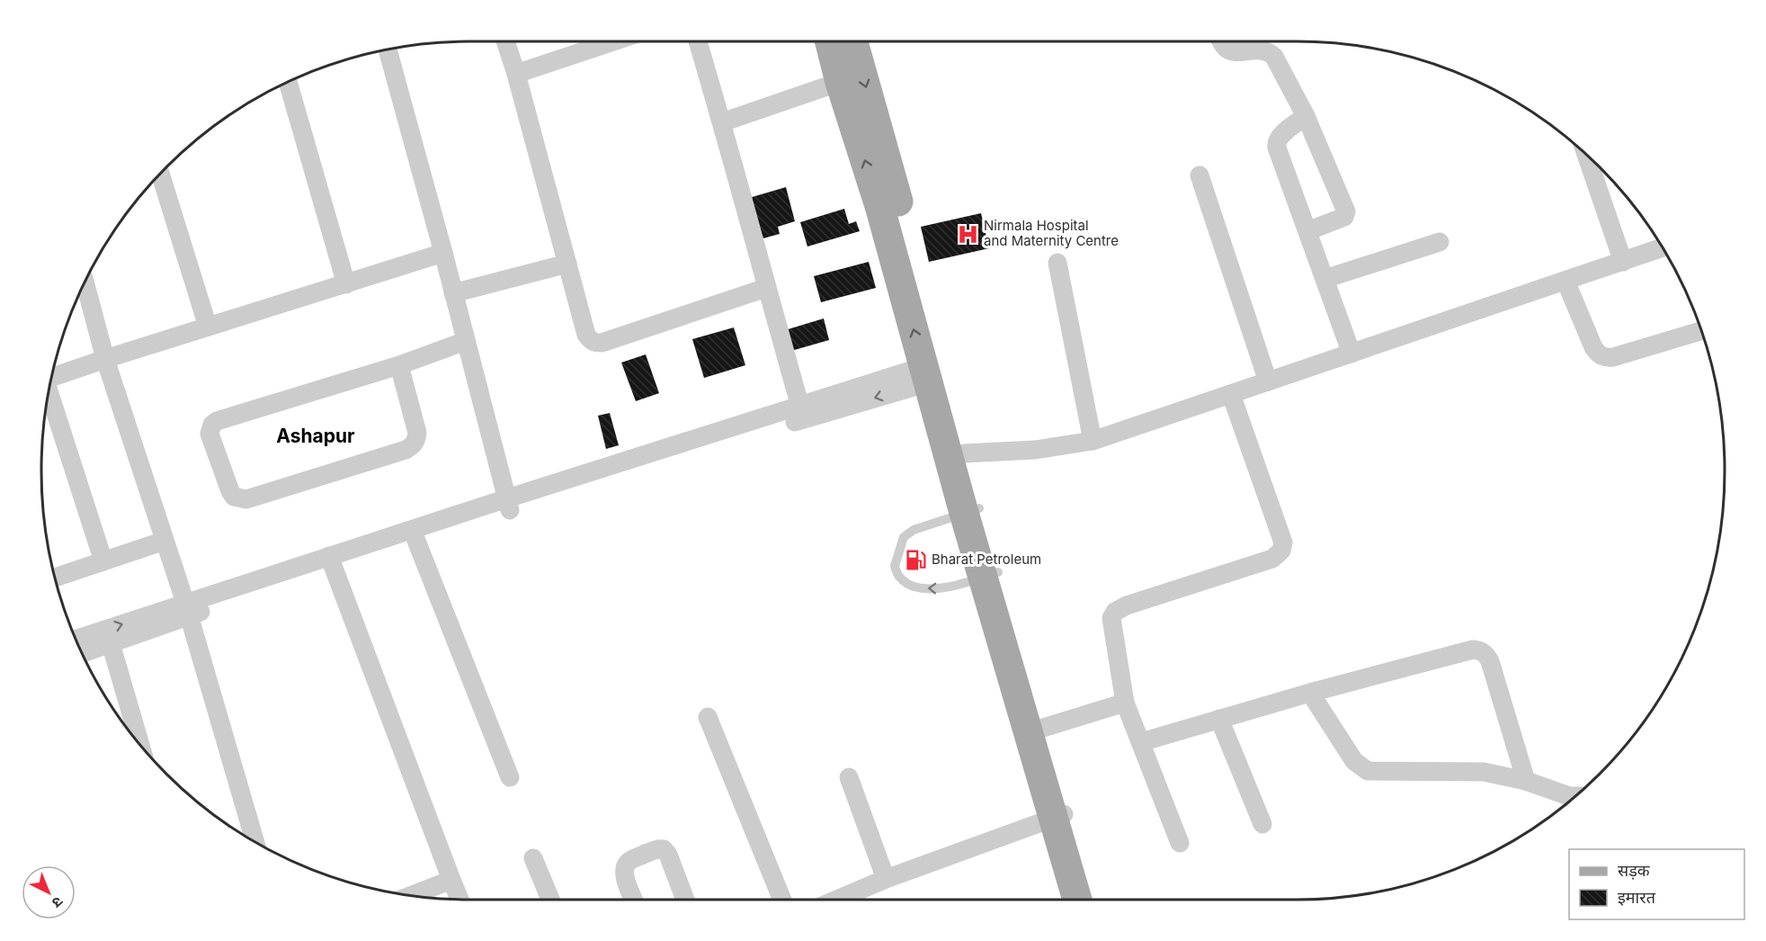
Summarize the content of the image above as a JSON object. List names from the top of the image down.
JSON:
{
  "districts": ["Ashapur"],
  "places": {
    "hospital": ["Nirmala Hospital and Maternity Centre"],
    "fuel station": ["Bharat Petroleum"]
  },
  "legend": ["सड़क", "इमारत"],
  "north": "bottom right"
}
